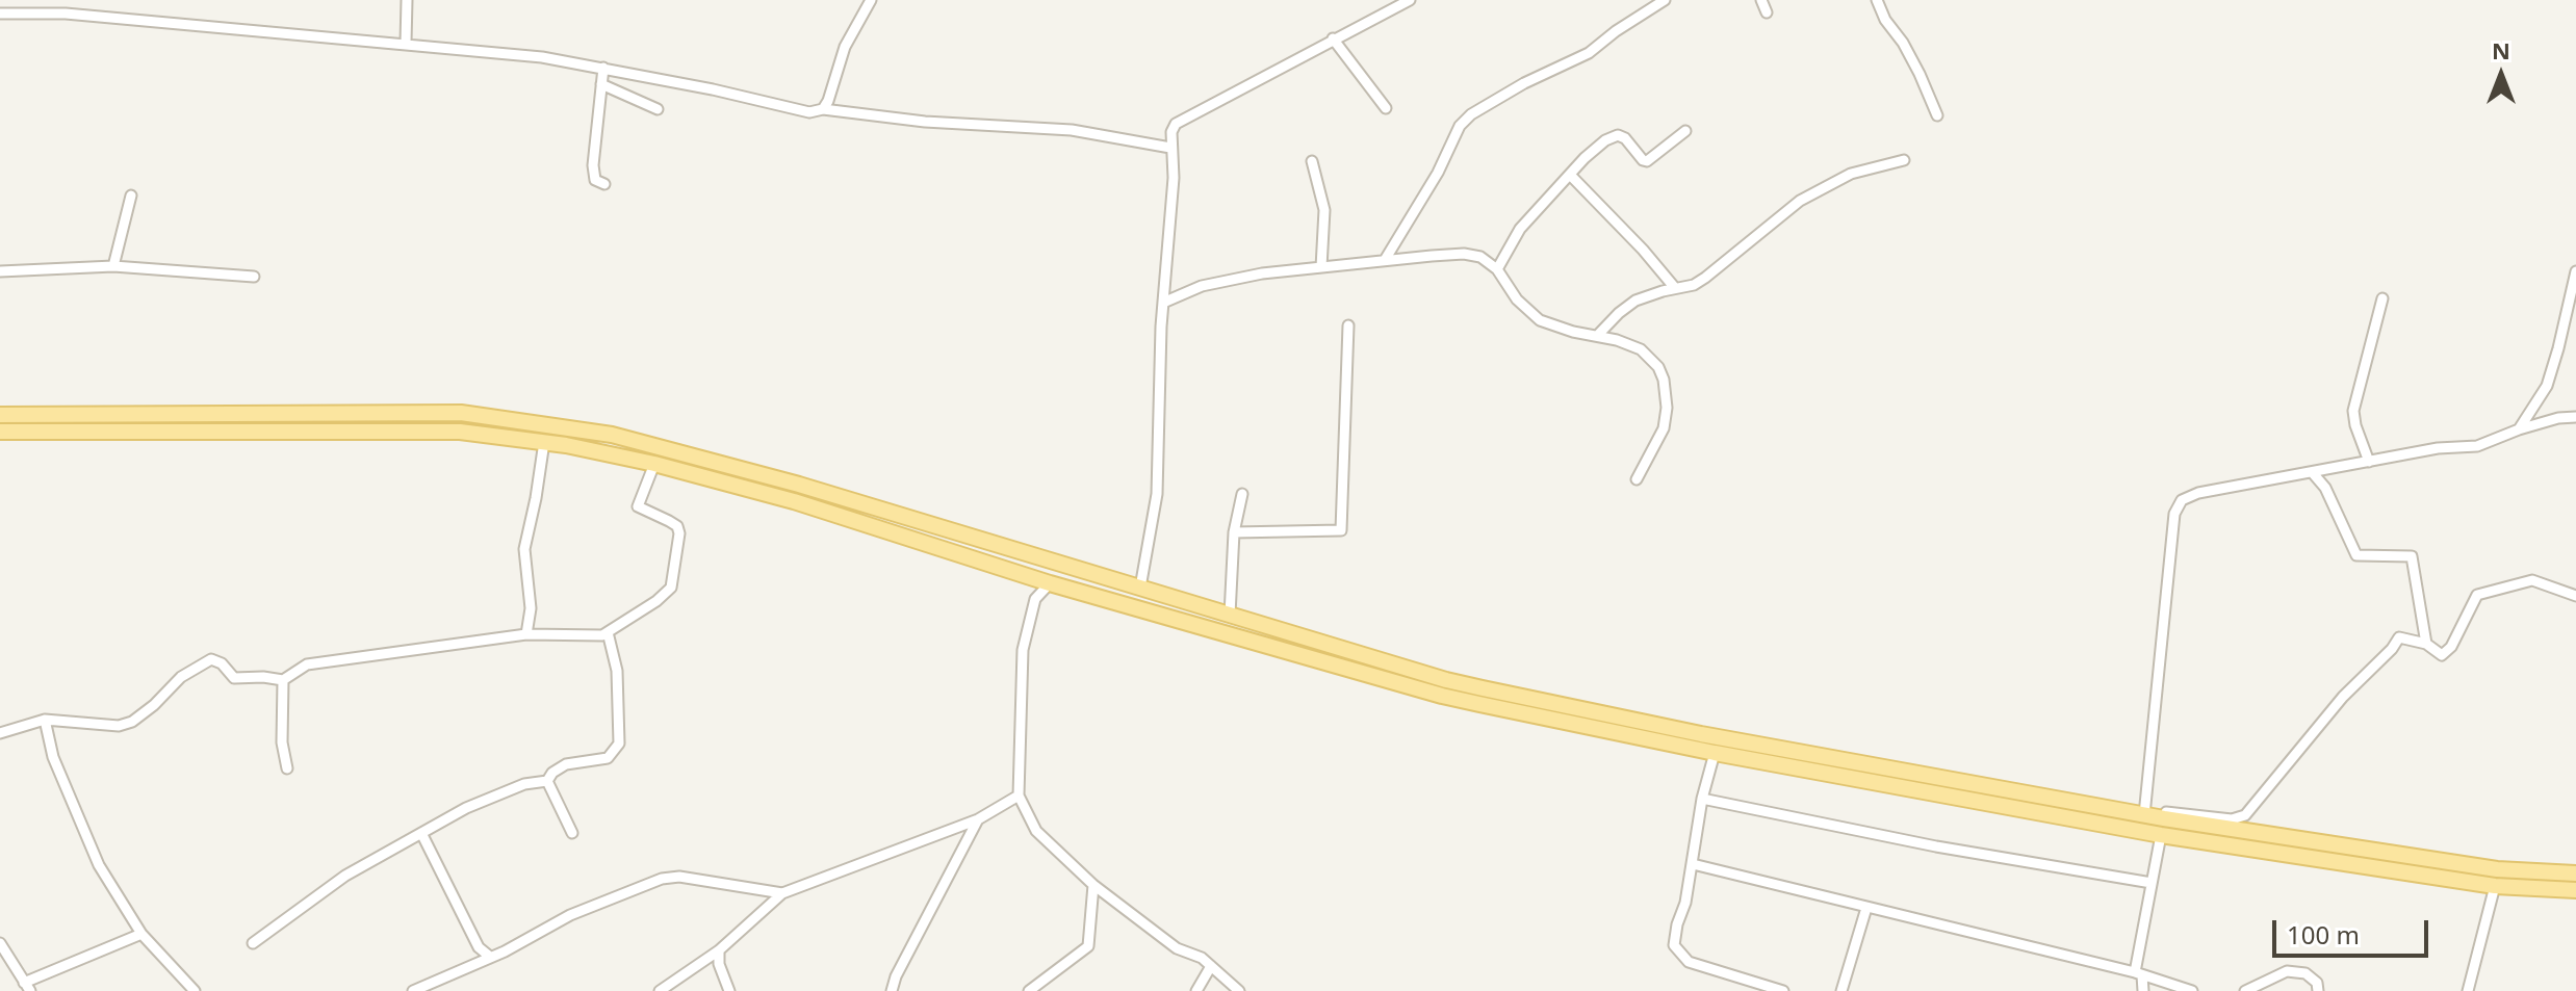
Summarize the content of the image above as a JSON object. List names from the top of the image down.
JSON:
{
  "scale_bar": "100 m",
  "north": "top"
}
